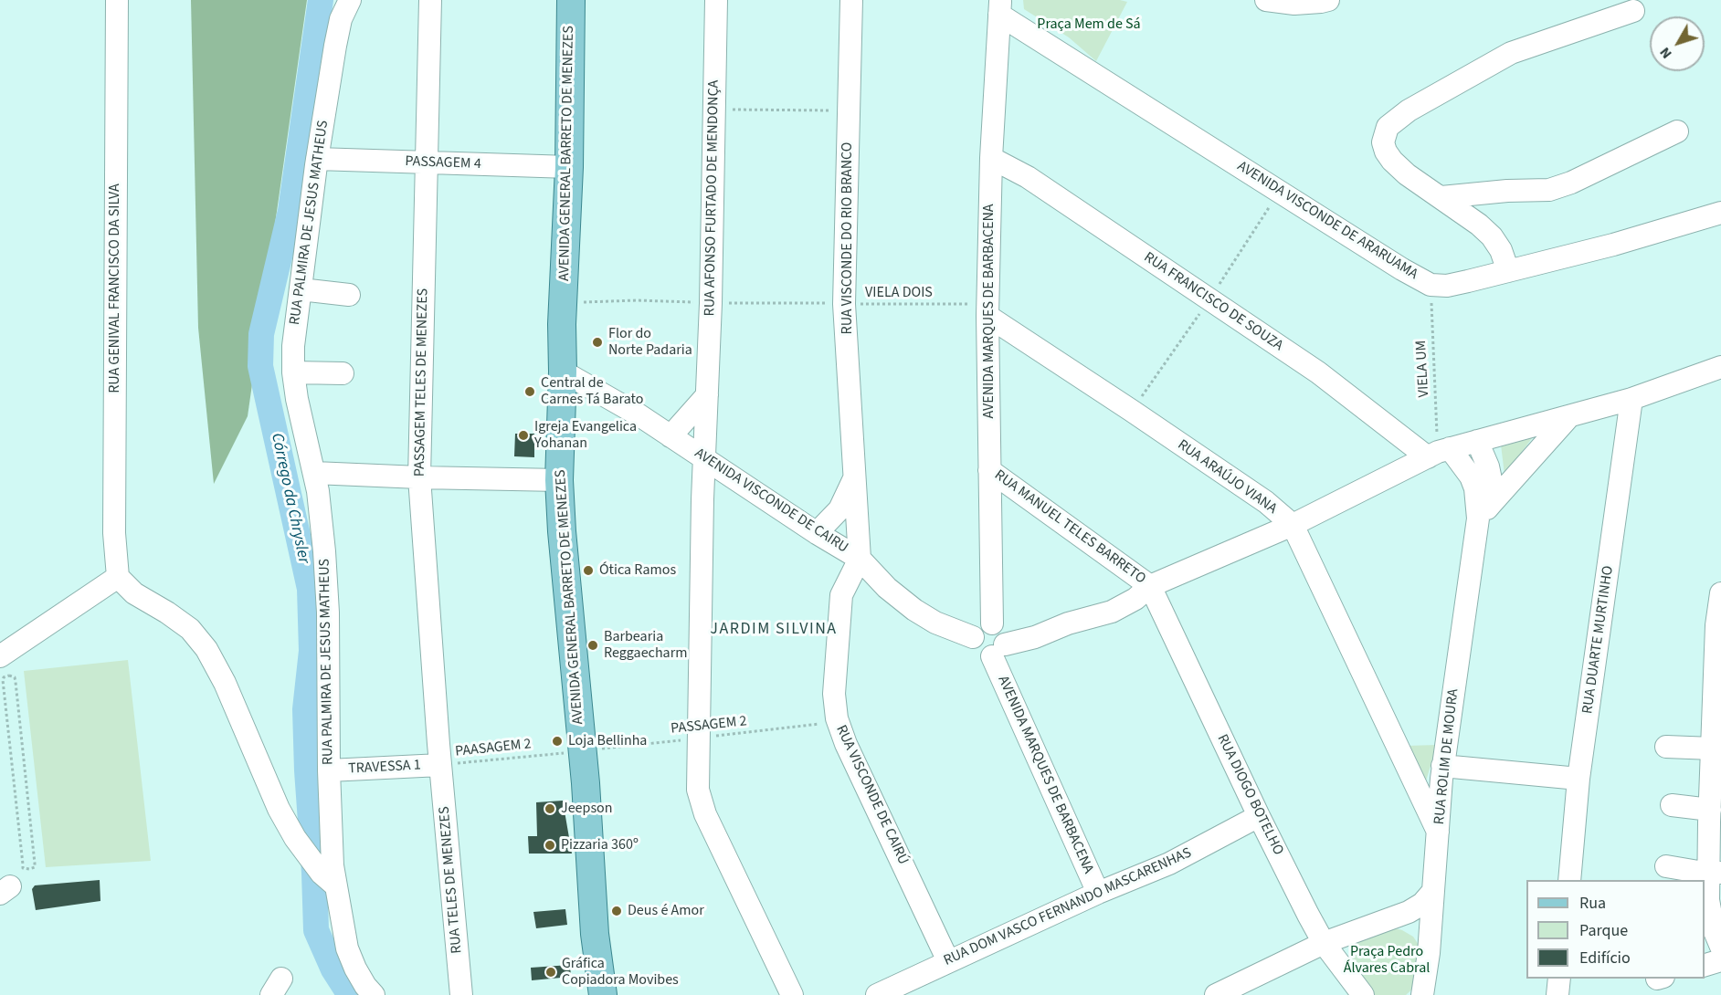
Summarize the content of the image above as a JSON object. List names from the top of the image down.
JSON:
{
  "streets": {
    "main road": ["AVENIDA GENERAL BARRETO DE MENEZES"],
    "street": [
      "PASSAGEM 4",
      "RUA AFONSO FURTADO DE MENDONÇA",
      "AVENIDA VISCONDE DE ARARUAMA",
      "RUA PALMIRA DE JESUS MATHEUS",
      "RUA VISCONDE DO RIO BRANCO",
      "RUA GENIVAL FRANCISCO DA SILVA",
      "RUA FRANCISCO DE SOUZA",
      "AVENIDA MARQUES DE BARBACENA",
      "PASSAGEM TELES DE MENEZES",
      "RUA ARAÚJO VIANA",
      "AVENIDA VISCONDE DE CAIRU",
      "RUA MANUEL TELES BARRETO",
      "RUA DUARTE MURTINHO",
      "RUA ROLIM DE MOURA",
      "TRAVESSA 1",
      "RUA VISCONDE DE CAIRÚ",
      "RUA DIOGO BOTELHO",
      "RUA TELES DE MENEZES",
      "RUA DOM VASCO FERNANDO MASCARENHAS"
    ],
    "path": [
      "VIELA DOIS",
      "VIELA UM",
      "PASSAGEM 2",
      "PAASAGEM 2"
    ]
  },
  "crossings": [
    ["AVENIDA GENERAL BARRETO DE MENEZES", "PASSAGEM 4"],
    ["AVENIDA GENERAL BARRETO DE MENEZES", "VIELA DOIS"],
    ["AVENIDA GENERAL BARRETO DE MENEZES", "AVENIDA VISCONDE DE CAIRU"],
    ["AVENIDA GENERAL BARRETO DE MENEZES", "PASSAGEM 2"],
    ["AVENIDA GENERAL BARRETO DE MENEZES", "PAASAGEM 2"],
    ["PASSAGEM 4", "RUA PALMIRA DE JESUS MATHEUS"],
    ["PASSAGEM 4", "PASSAGEM TELES DE MENEZES"],
    ["RUA AFONSO FURTADO DE MENDONÇA", "VIELA DOIS"],
    ["RUA AFONSO FURTADO DE MENDONÇA", "AVENIDA VISCONDE DE CAIRU"],
    ["RUA AFONSO FURTADO DE MENDONÇA", "PASSAGEM 2"],
    ["AVENIDA VISCONDE DE ARARUAMA", "AVENIDA MARQUES DE BARBACENA"],
    ["AVENIDA VISCONDE DE ARARUAMA", "VIELA UM"],
    ["RUA PALMIRA DE JESUS MATHEUS", "TRAVESSA 1"],
    ["RUA VISCONDE DO RIO BRANCO", "VIELA DOIS"],
    ["RUA VISCONDE DO RIO BRANCO", "AVENIDA VISCONDE DE CAIRU"],
    ["RUA VISCONDE DO RIO BRANCO", "RUA VISCONDE DE CAIRÚ"],
    ["VIELA DOIS", "AVENIDA MARQUES DE BARBACENA"],
    ["VIELA DOIS", "RUA ARAÚJO VIANA"],
    ["RUA FRANCISCO DE SOUZA", "AVENIDA MARQUES DE BARBACENA"],
    ["RUA FRANCISCO DE SOUZA", "VIELA UM"],
    ["RUA FRANCISCO DE SOUZA", "RUA ROLIM DE MOURA"],
    ["AVENIDA MARQUES DE BARBACENA", "RUA ARAÚJO VIANA"],
    ["AVENIDA MARQUES DE BARBACENA", "AVENIDA VISCONDE DE CAIRU"],
    ["AVENIDA MARQUES DE BARBACENA", "RUA MANUEL TELES BARRETO"],
    ["AVENIDA MARQUES DE BARBACENA", "RUA DOM VASCO FERNANDO MASCARENHAS"],
    ["VIELA UM", "RUA ROLIM DE MOURA"],
    ["PASSAGEM TELES DE MENEZES", "PAASAGEM 2"],
    ["PASSAGEM TELES DE MENEZES", "TRAVESSA 1"],
    ["PASSAGEM TELES DE MENEZES", "RUA TELES DE MENEZES"],
    ["RUA ARAÚJO VIANA", "RUA ROLIM DE MOURA"],
    ["AVENIDA VISCONDE DE CAIRU", "RUA VISCONDE DE CAIRÚ"],
    ["RUA MANUEL TELES BARRETO", "RUA DIOGO BOTELHO"],
    ["PASSAGEM 2", "PAASAGEM 2"],
    ["PASSAGEM 2", "RUA VISCONDE DE CAIRÚ"],
    ["PAASAGEM 2", "TRAVESSA 1"],
    ["PAASAGEM 2", "RUA TELES DE MENEZES"],
    ["TRAVESSA 1", "RUA TELES DE MENEZES"],
    ["RUA VISCONDE DE CAIRÚ", "RUA DOM VASCO FERNANDO MASCARENHAS"],
    ["RUA DIOGO BOTELHO", "RUA DOM VASCO FERNANDO MASCARENHAS"]
  ],
  "districts": ["JARDIM SILVINA"],
  "water": ["Córrego da Chrysler"],
  "parks": ["Praça Mem de Sá", "Praça Pedro Álvares Cabral"],
  "places": [
    "Flor do Norte Padaria",
    "Central de Carnes Tá Barato",
    "Igreja Evangelica Yohanan",
    "Ótica Ramos",
    "Barbearia Reggaecharm",
    "Loja Bellinha",
    "Jeepson",
    "Pizzaria 360º",
    "Deus é Amor",
    "Gráfica Copiadora Movibes"
  ],
  "legend": ["Rua", "Parque", "Edifício"],
  "north": "bottom left"
}
